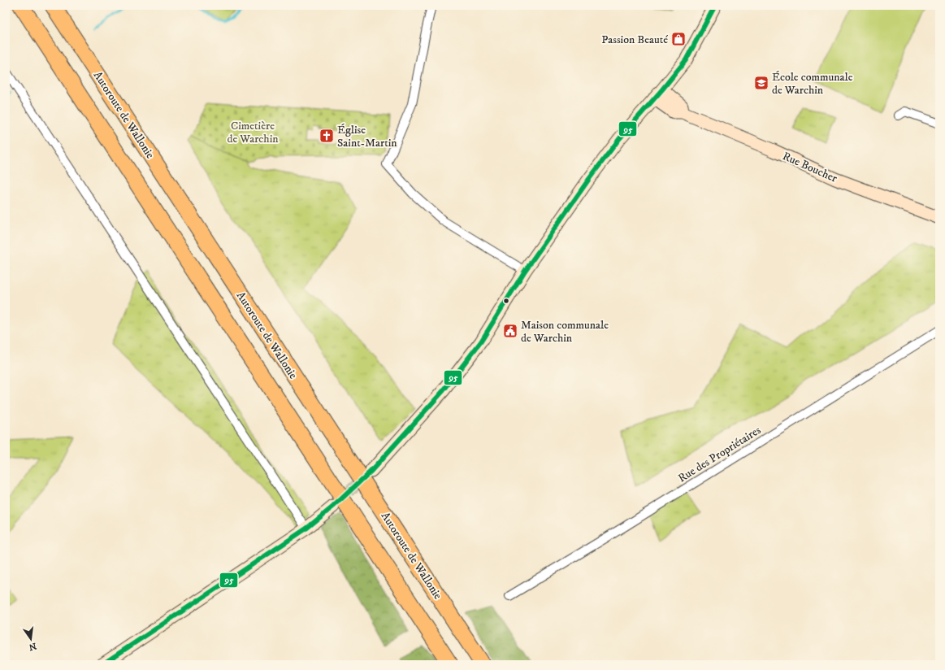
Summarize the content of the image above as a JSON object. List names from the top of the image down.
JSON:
{
  "streets": {
    "highway": ["Autoroute de Wallonie"],
    "street": ["Rue Boucher", "Rue des Propriétaires"]
  },
  "parks": ["Cimetière de Warchin"],
  "places": {
    "shop": ["Passion Beauté"],
    "school or university": ["École communale de Warchin"],
    "church": ["Église Saint-Martin"],
    "public building": ["Maison communale de Warchin"]
  },
  "lines": ["transit line 95"],
  "north": "bottom"
}
